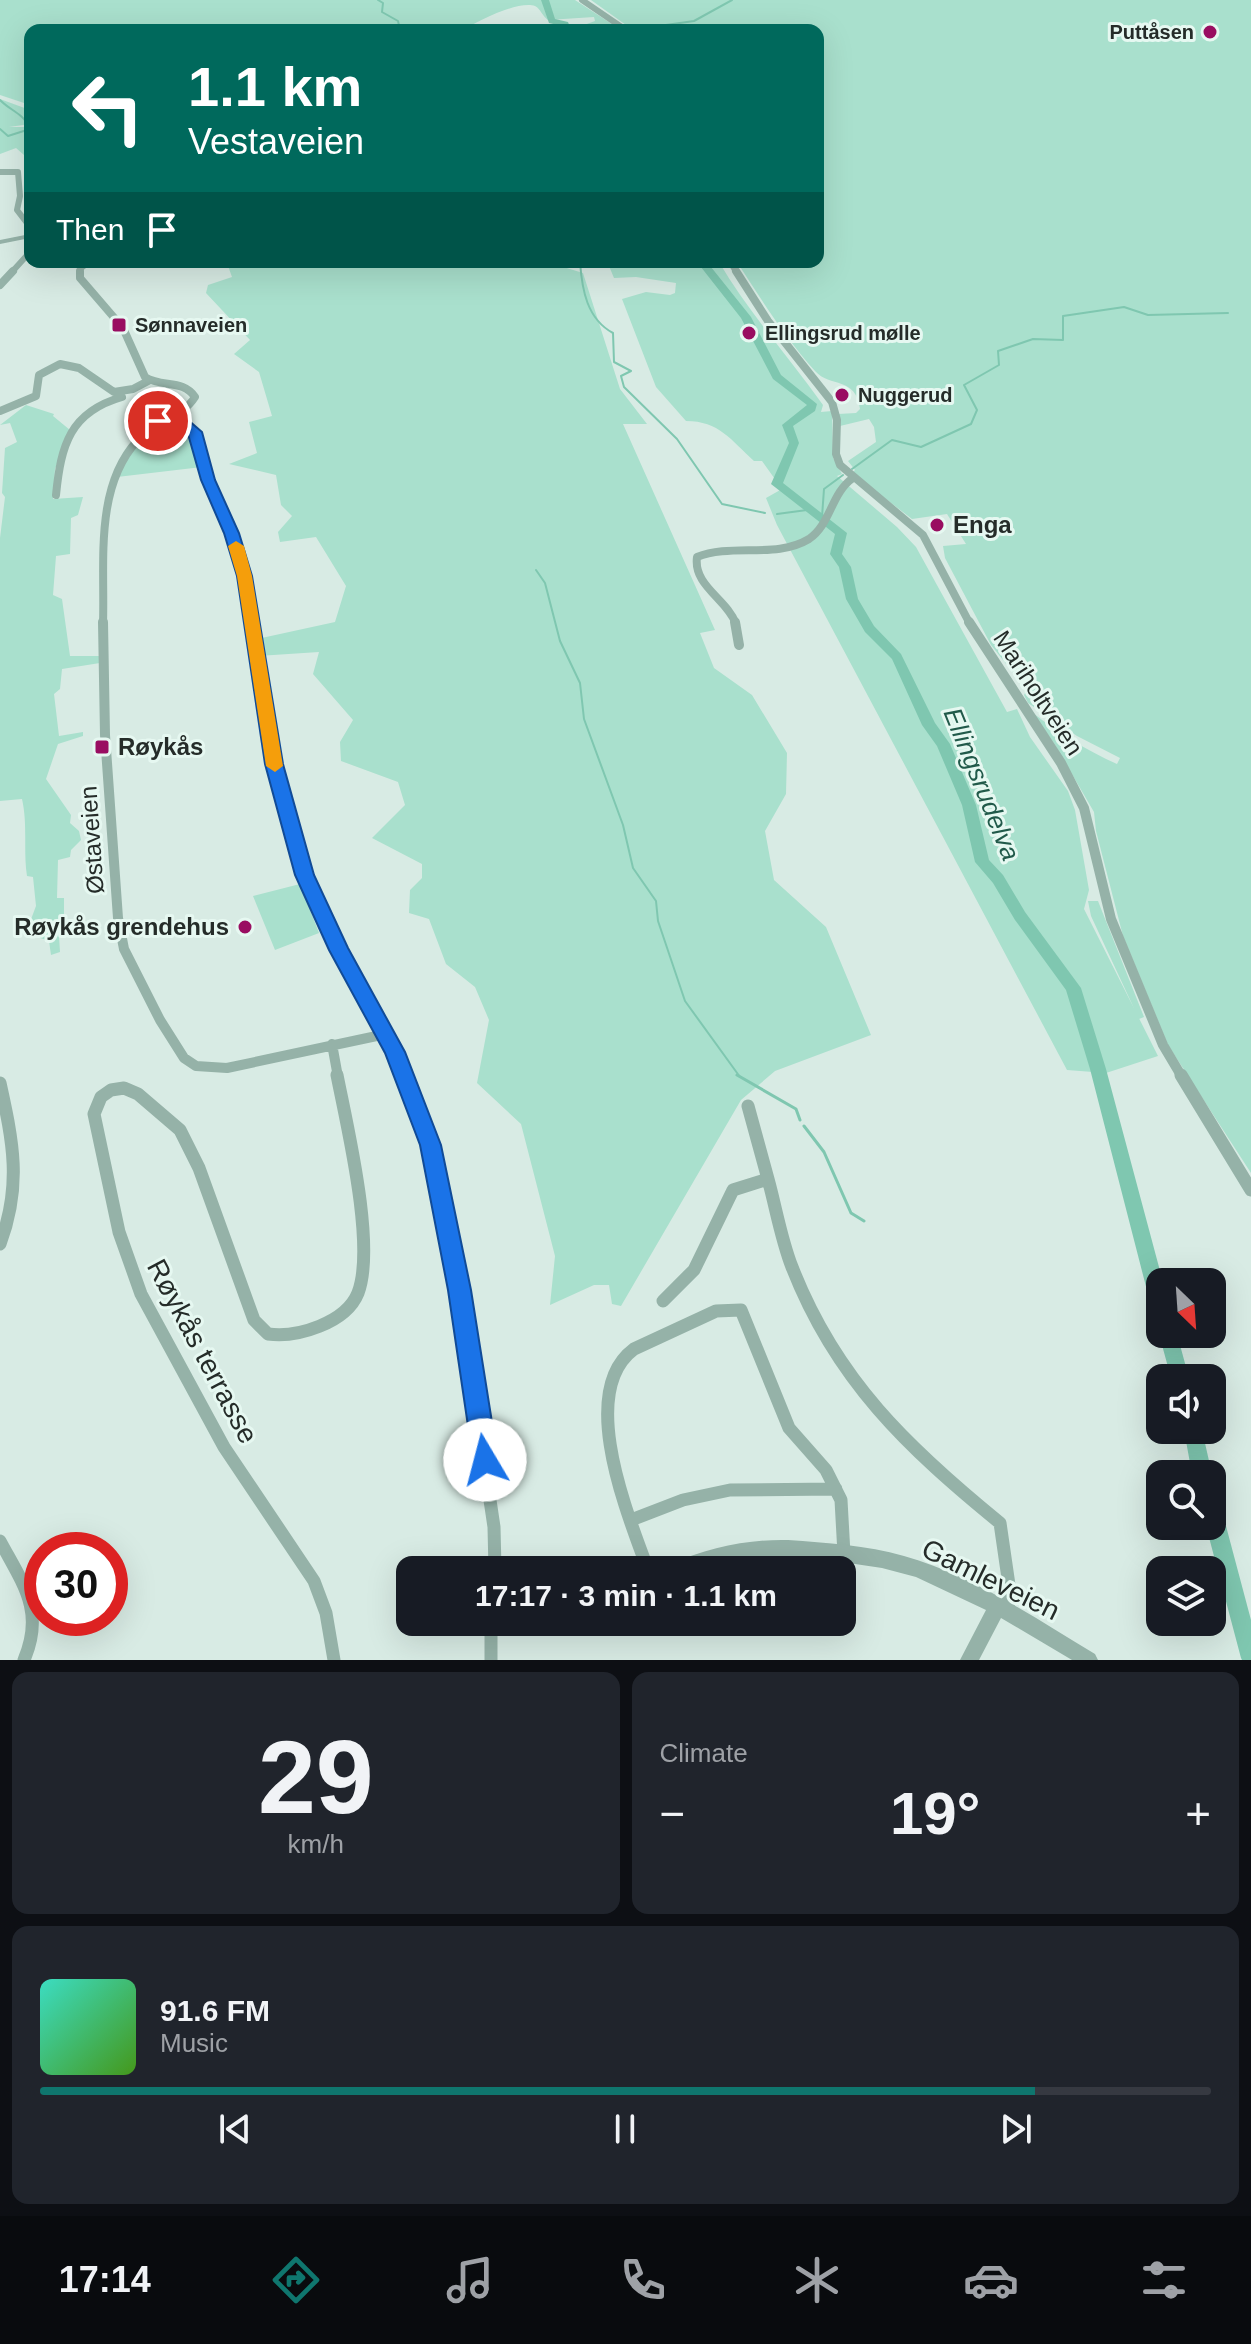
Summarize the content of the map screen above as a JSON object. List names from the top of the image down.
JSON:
{
  "streets": {
    "street": [
      "Mariholtveien",
      "Østaveien",
      "Røykås terrasse",
      "Gamleveien"
    ]
  },
  "crossings": [
    ["Østaveien", "Røykås terrasse"]
  ],
  "water": ["Ellingsrudelva"],
  "places": {
    "other": [
      "Puttåsen",
      "Ellingsrud mølle",
      "Nuggerud",
      "Enga",
      "Røykås grendehus"
    ],
    "transit": ["Sønnaveien", "Røykås"]
  },
  "north": "bottom right",
  "page": {
    "turn": ["1.1 km", "Vestaveien"],
    "then": "Then",
    "limit": "30",
    "trip": "17:17 · 3 min · 1.1 km",
    "tile": [
      ["29", "km/h"],
      "Climate"
    ],
    "heat": ["−", "19°", "+"],
    "song": ["91.6 FM", "Music"],
    "tabs": "17:14"
  }
}
